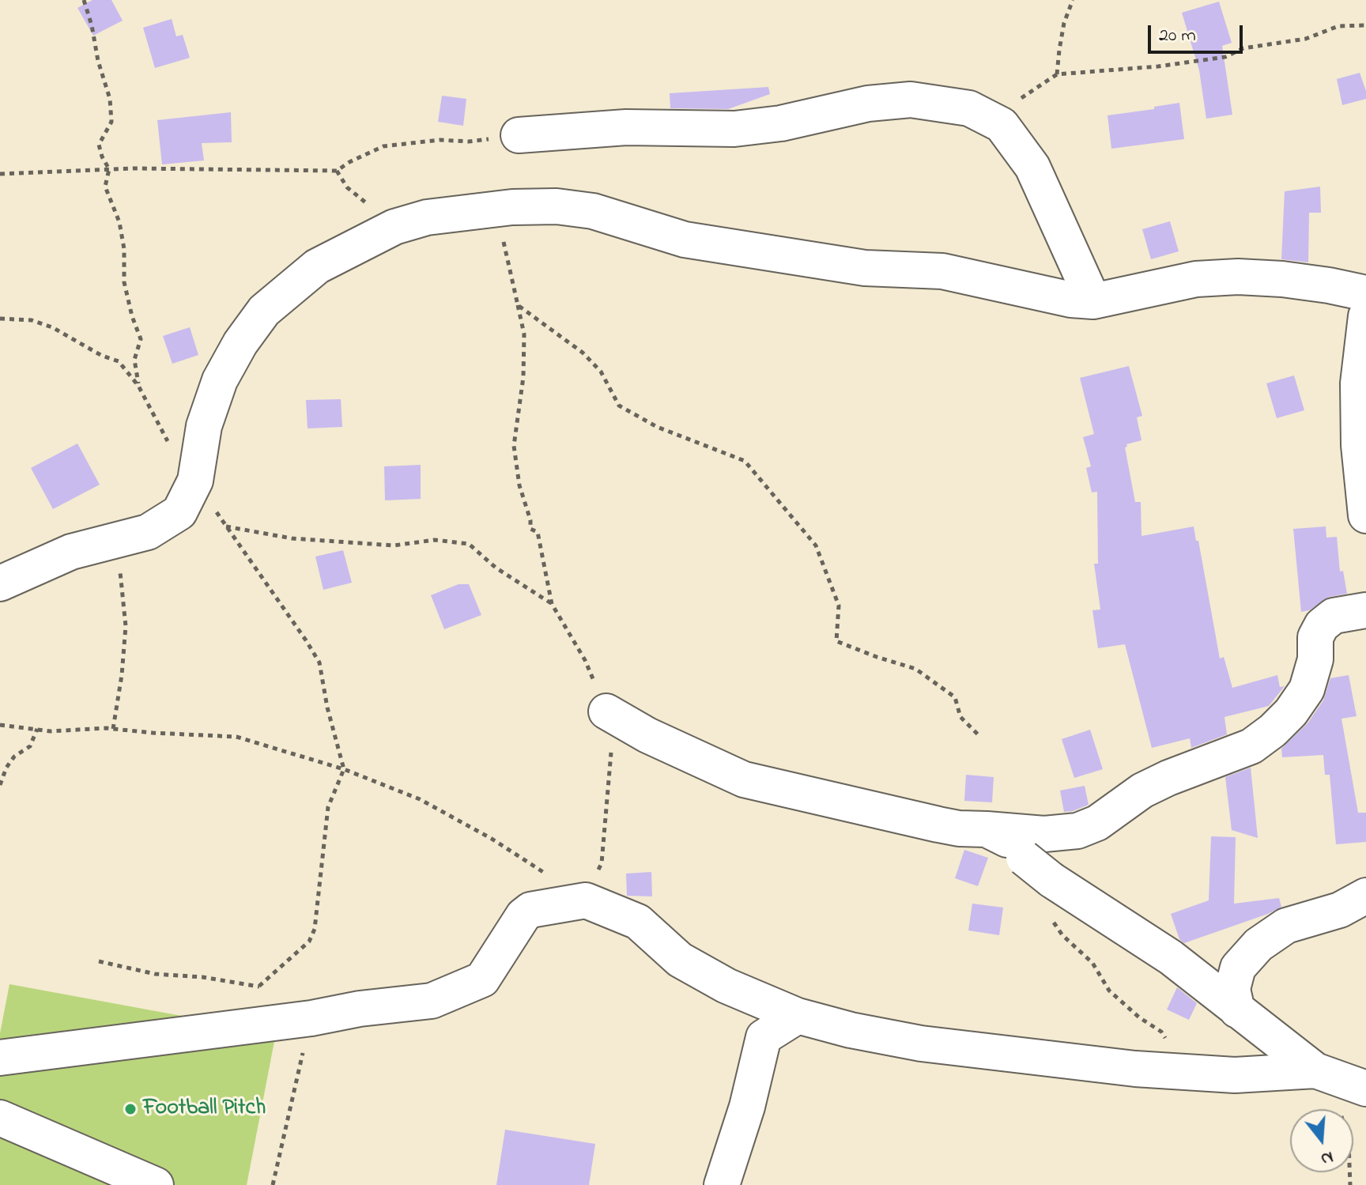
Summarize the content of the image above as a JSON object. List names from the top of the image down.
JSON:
{
  "places": ["Football Pitch"],
  "scale_bar": "20 m",
  "north": "bottom"
}
